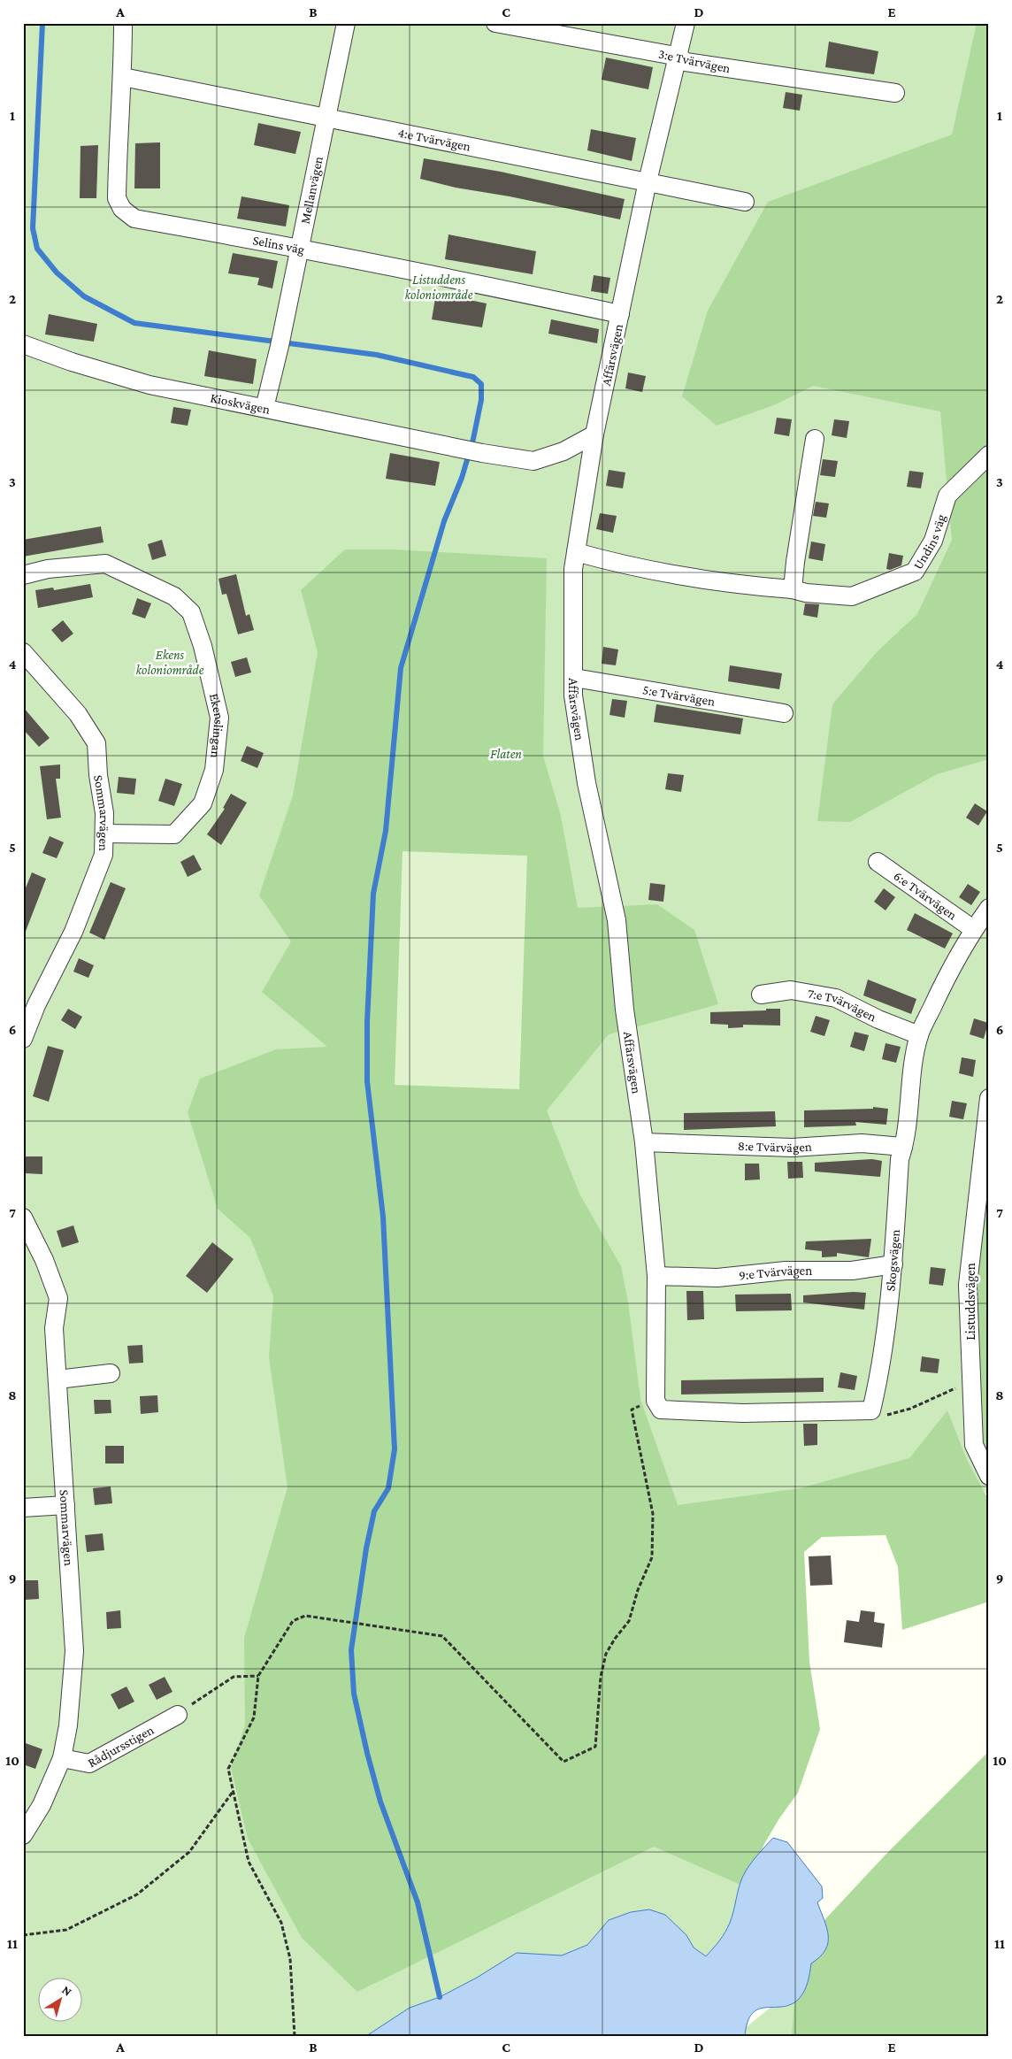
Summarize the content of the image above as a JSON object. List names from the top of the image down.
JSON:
{
  "streets": {
    "street": [
      "3:e Tvärvägen",
      "4:e Tvärvägen",
      "Mellanvägen",
      "Selins väg",
      "Affärsvägen",
      "Kioskvägen",
      "Undins väg",
      "5:e Tvärvägen",
      "Ekenslingan",
      "Sommarvägen",
      "6:e Tvärvägen",
      "7:e Tvärvägen",
      "8:e Tvärvägen",
      "Skogsvägen",
      "9:e Tvärvägen",
      "Listuddsvägen",
      "Rådjursstigen"
    ]
  },
  "crossings": [
    ["3:e Tvärvägen", "Affärsvägen"],
    ["4:e Tvärvägen", "Mellanvägen"],
    ["4:e Tvärvägen", "Selins väg"],
    ["4:e Tvärvägen", "Affärsvägen"],
    ["Mellanvägen", "Selins väg"],
    ["Mellanvägen", "Kioskvägen"],
    ["Selins väg", "Affärsvägen"],
    ["Affärsvägen", "Kioskvägen"],
    ["Affärsvägen", "Undins väg"],
    ["Affärsvägen", "5:e Tvärvägen"],
    ["Affärsvägen", "8:e Tvärvägen"],
    ["Affärsvägen", "9:e Tvärvägen"],
    ["Ekenslingan", "Sommarvägen"],
    ["Sommarvägen", "Rådjursstigen"],
    ["6:e Tvärvägen", "Skogsvägen"],
    ["7:e Tvärvägen", "Skogsvägen"],
    ["8:e Tvärvägen", "Skogsvägen"],
    ["Skogsvägen", "9:e Tvärvägen"]
  ],
  "parks": ["Listuddens koloniområde", "Ekens koloniområde", "Flaten"],
  "north": "top right",
  "grid": {
    "columns": [
      "A",
      "B",
      "C",
      "D",
      "E"
    ],
    "rows": [
      "1",
      "2",
      "3",
      "4",
      "5",
      "6",
      "7",
      "8",
      "9",
      "10",
      "11"
    ]
  }
}
